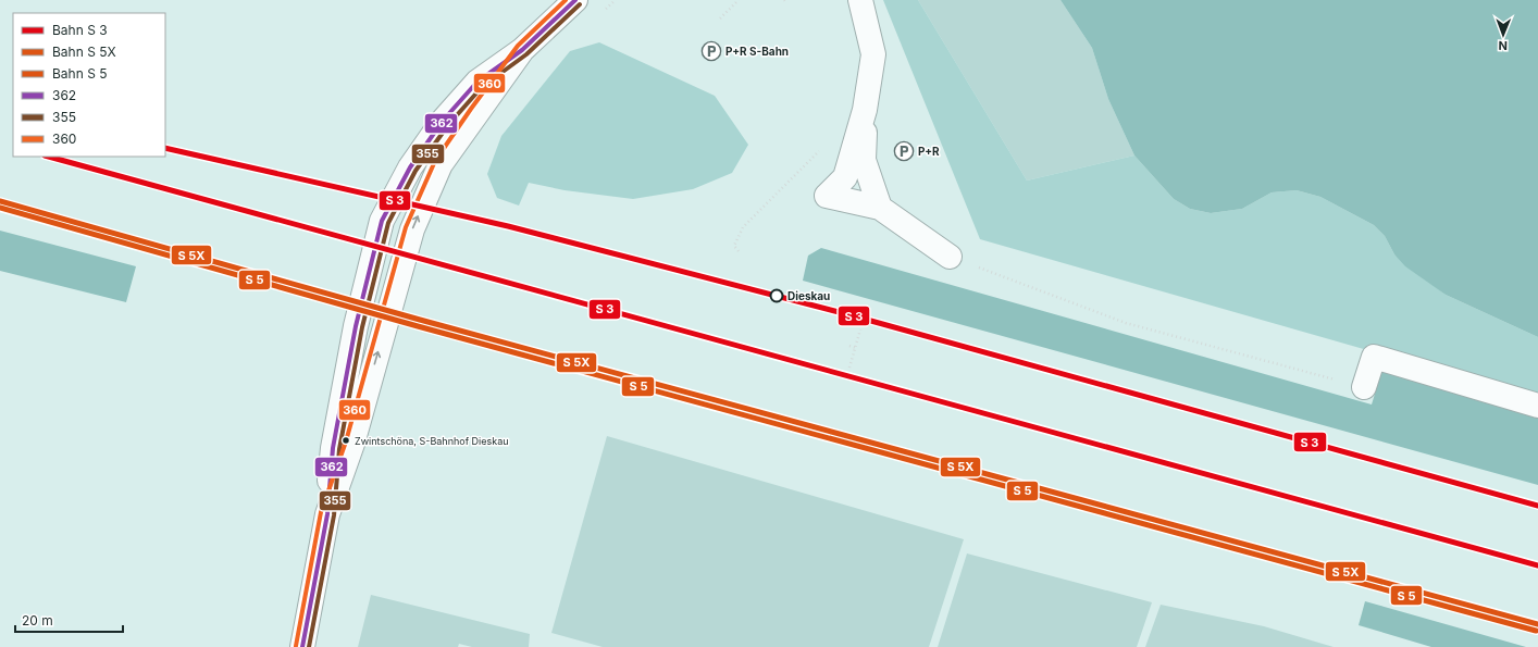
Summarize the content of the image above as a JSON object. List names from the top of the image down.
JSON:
{
  "places": {
    "parking": ["P+R S-Bahn", "P+R"],
    "other": ["Dieskau", "Zwintschöna, S-Bahnhof Dieskau"]
  },
  "lines": ["transit line 362", "transit line 360", "transit line 355"],
  "legend": [
    "Bahn S 3",
    "Bahn S 5X",
    "Bahn S 5",
    "362",
    "355",
    "360"
  ],
  "scale_bar": "20 m",
  "north": "bottom"
}
